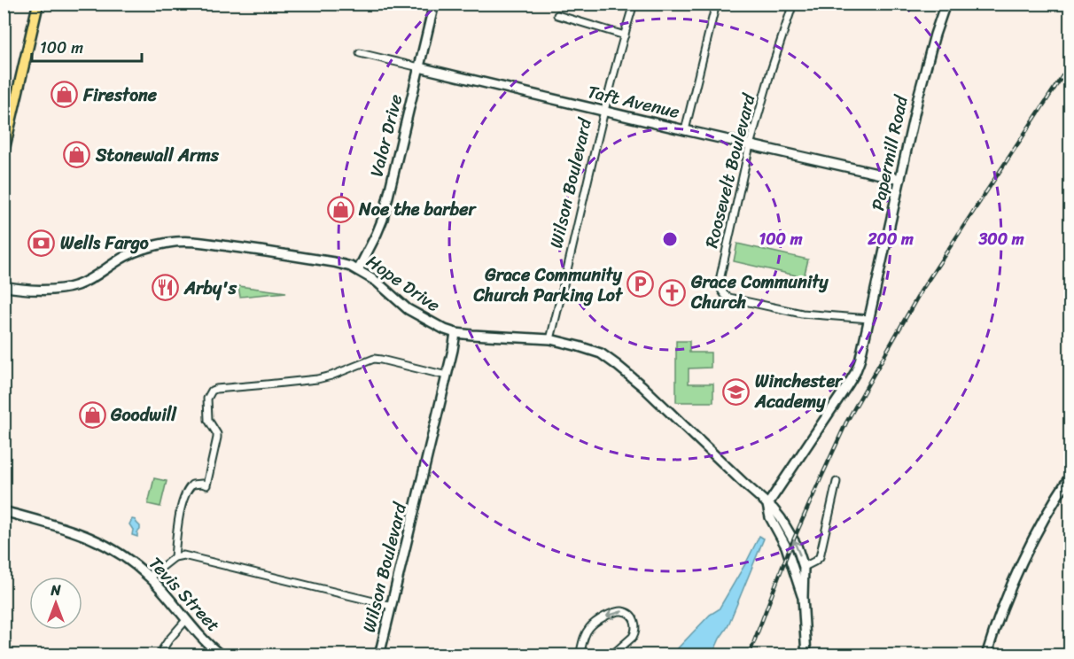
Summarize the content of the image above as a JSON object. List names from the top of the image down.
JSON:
{
  "streets": {
    "street": [
      "Taft Avenue",
      "Valor Drive",
      "Papermill Road",
      "Roosevelt Boulevard",
      "Wilson Boulevard",
      "Hope Drive",
      "Tevis Street"
    ]
  },
  "crossings": [
    ["Taft Avenue", "Valor Drive"],
    ["Taft Avenue", "Papermill Road"],
    ["Taft Avenue", "Roosevelt Boulevard"],
    ["Taft Avenue", "Wilson Boulevard"],
    ["Valor Drive", "Hope Drive"],
    ["Papermill Road", "Roosevelt Boulevard"],
    ["Papermill Road", "Hope Drive"],
    ["Wilson Boulevard", "Hope Drive"]
  ],
  "places": {
    "shop": [
      "Firestone",
      "Stonewall Arms",
      "Noe the barber",
      "Goodwill"
    ],
    "bank": ["Wells Fargo"],
    "parking": ["Grace Community Church Parking Lot"],
    "restaurant": ["Arby's"],
    "church": ["Grace Community Church"],
    "school or university": ["Winchester Academy"]
  },
  "scale_bar": "100 m",
  "north": "top",
  "rings": ["100 m", "200 m", "300 m"]
}
